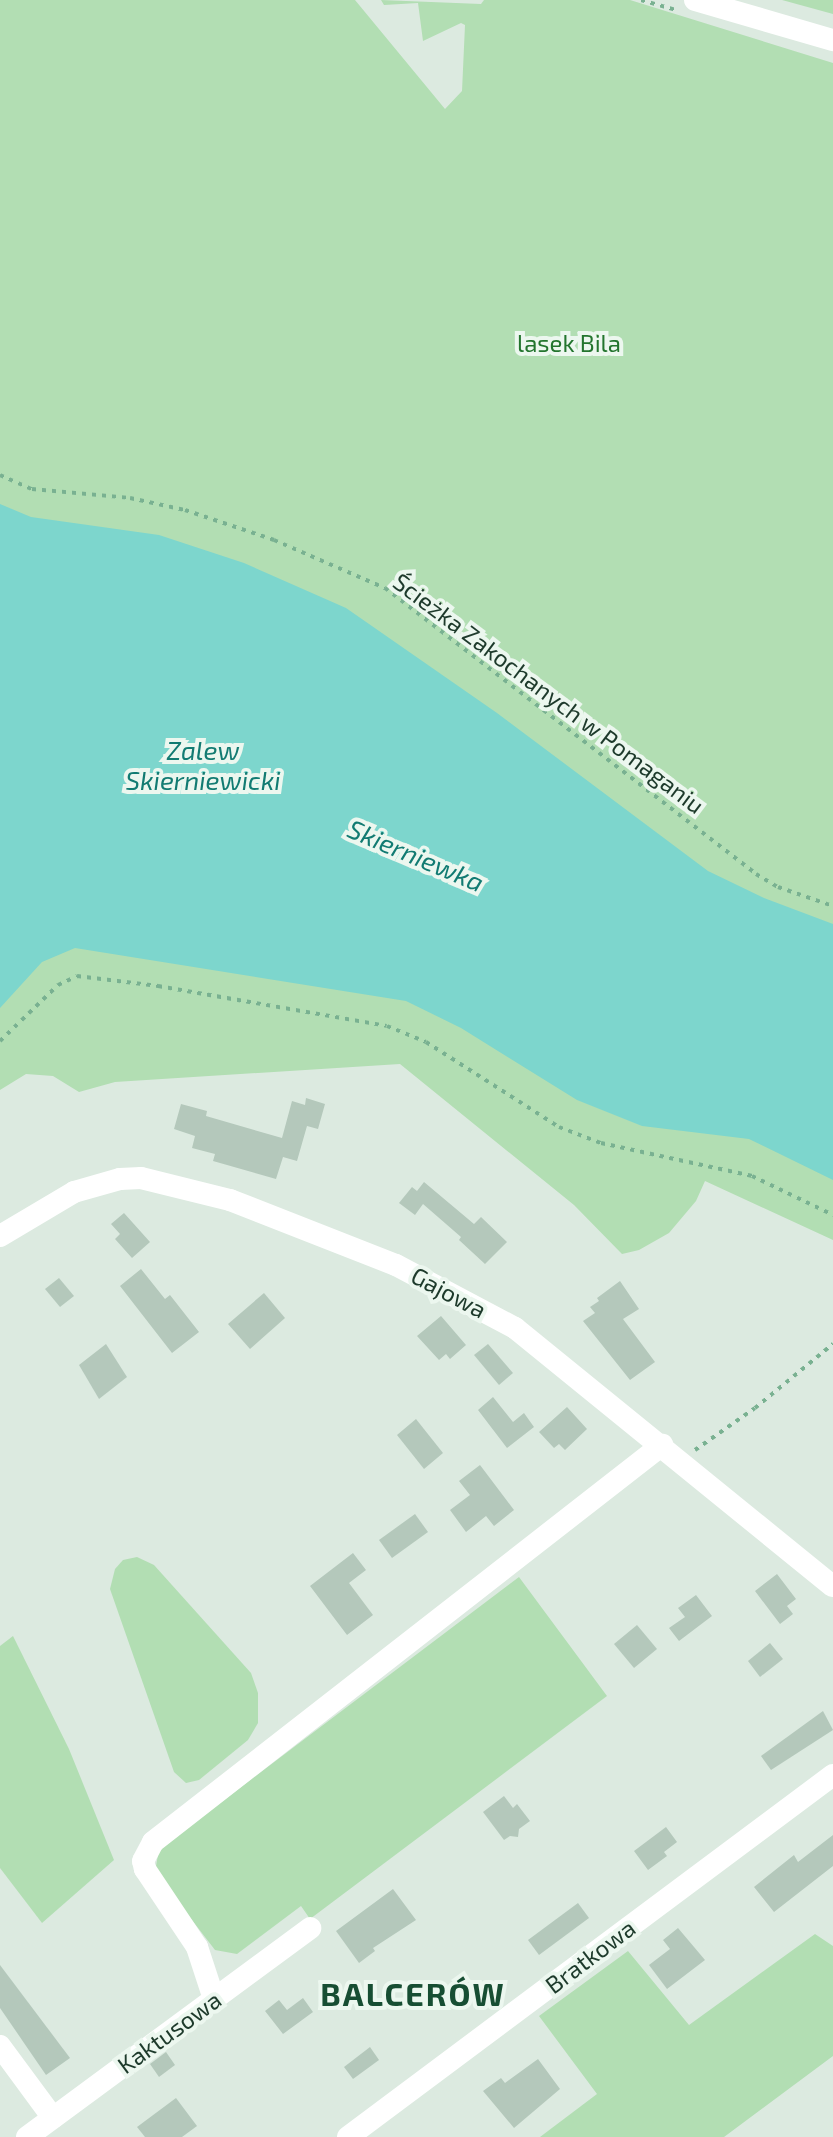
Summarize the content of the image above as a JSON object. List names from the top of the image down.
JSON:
{
  "streets": {
    "street": ["Gajowa", "Bratkowa", "Kaktusowa"],
    "path": ["Ścieżka Zakochanych w Pomaganiu"]
  },
  "districts": ["BALCERÓW"],
  "water": ["Zalew Skierniewicki", "Skierniewka"],
  "parks": ["lasek Bila"]
}
